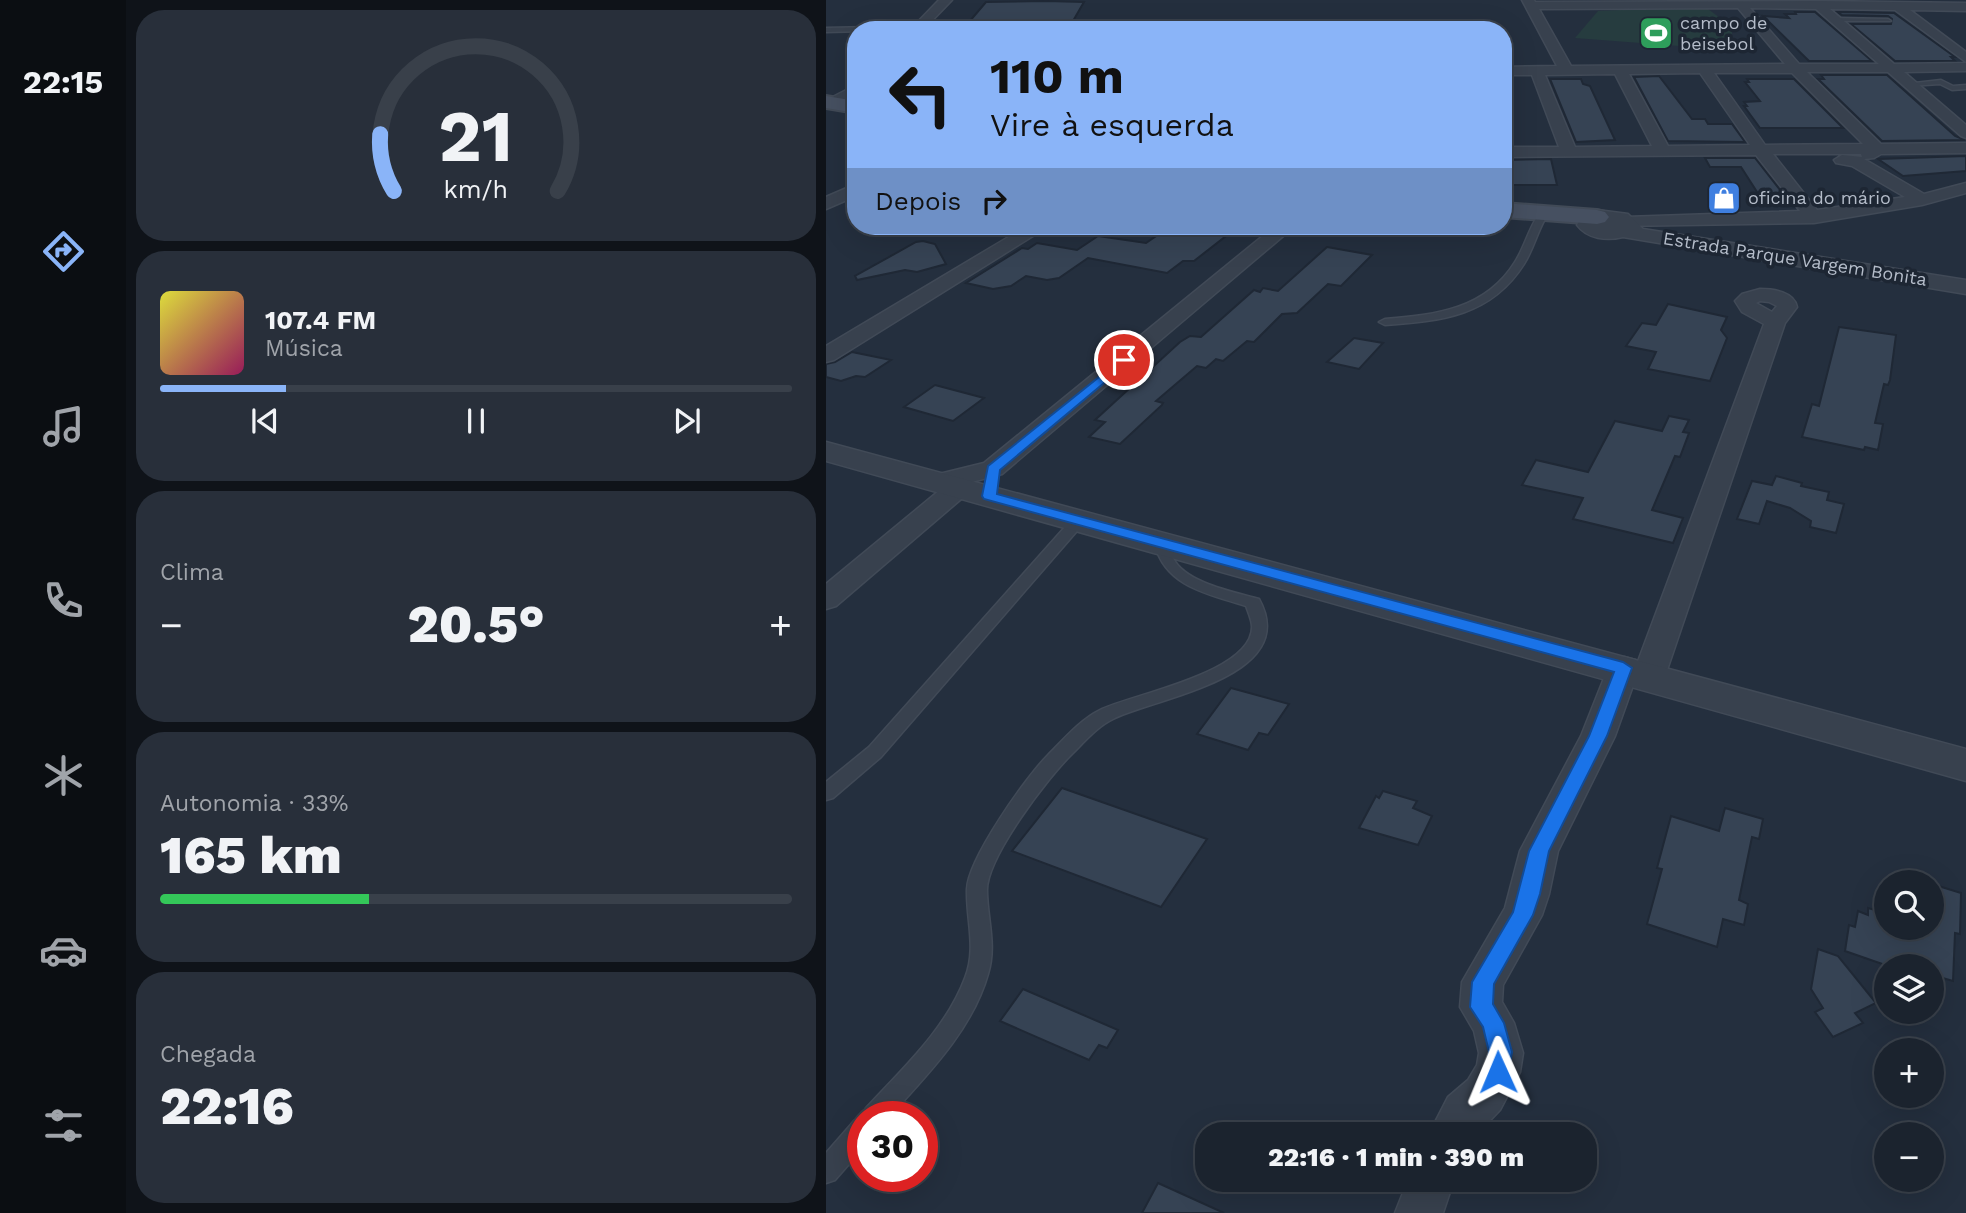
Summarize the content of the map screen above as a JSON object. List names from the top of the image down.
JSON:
{
  "streets": {
    "street": ["Estrada Parque Vargem Bonita"]
  },
  "places": {
    "sports": ["campo de beisebol"],
    "shop": ["oficina do mário"]
  },
  "page": {
    "tabs": "22:15",
    "turn": ["110 m", "Vire à esquerda"],
    "then": "Depois",
    "song": ["107.4 FM", "Música"],
    "tile": [
      "Clima",
      ["Autonomia · 33%", "165 km"],
      ["Chegada", "22:16"]
    ],
    "heat": ["−", "20.5°", "+"],
    "map_buttons": ["+", "−"],
    "limit": "30",
    "trip": "22:16 · 1 min · 390 m",
    "gauge": ["21", "km/h"]
  }
}
